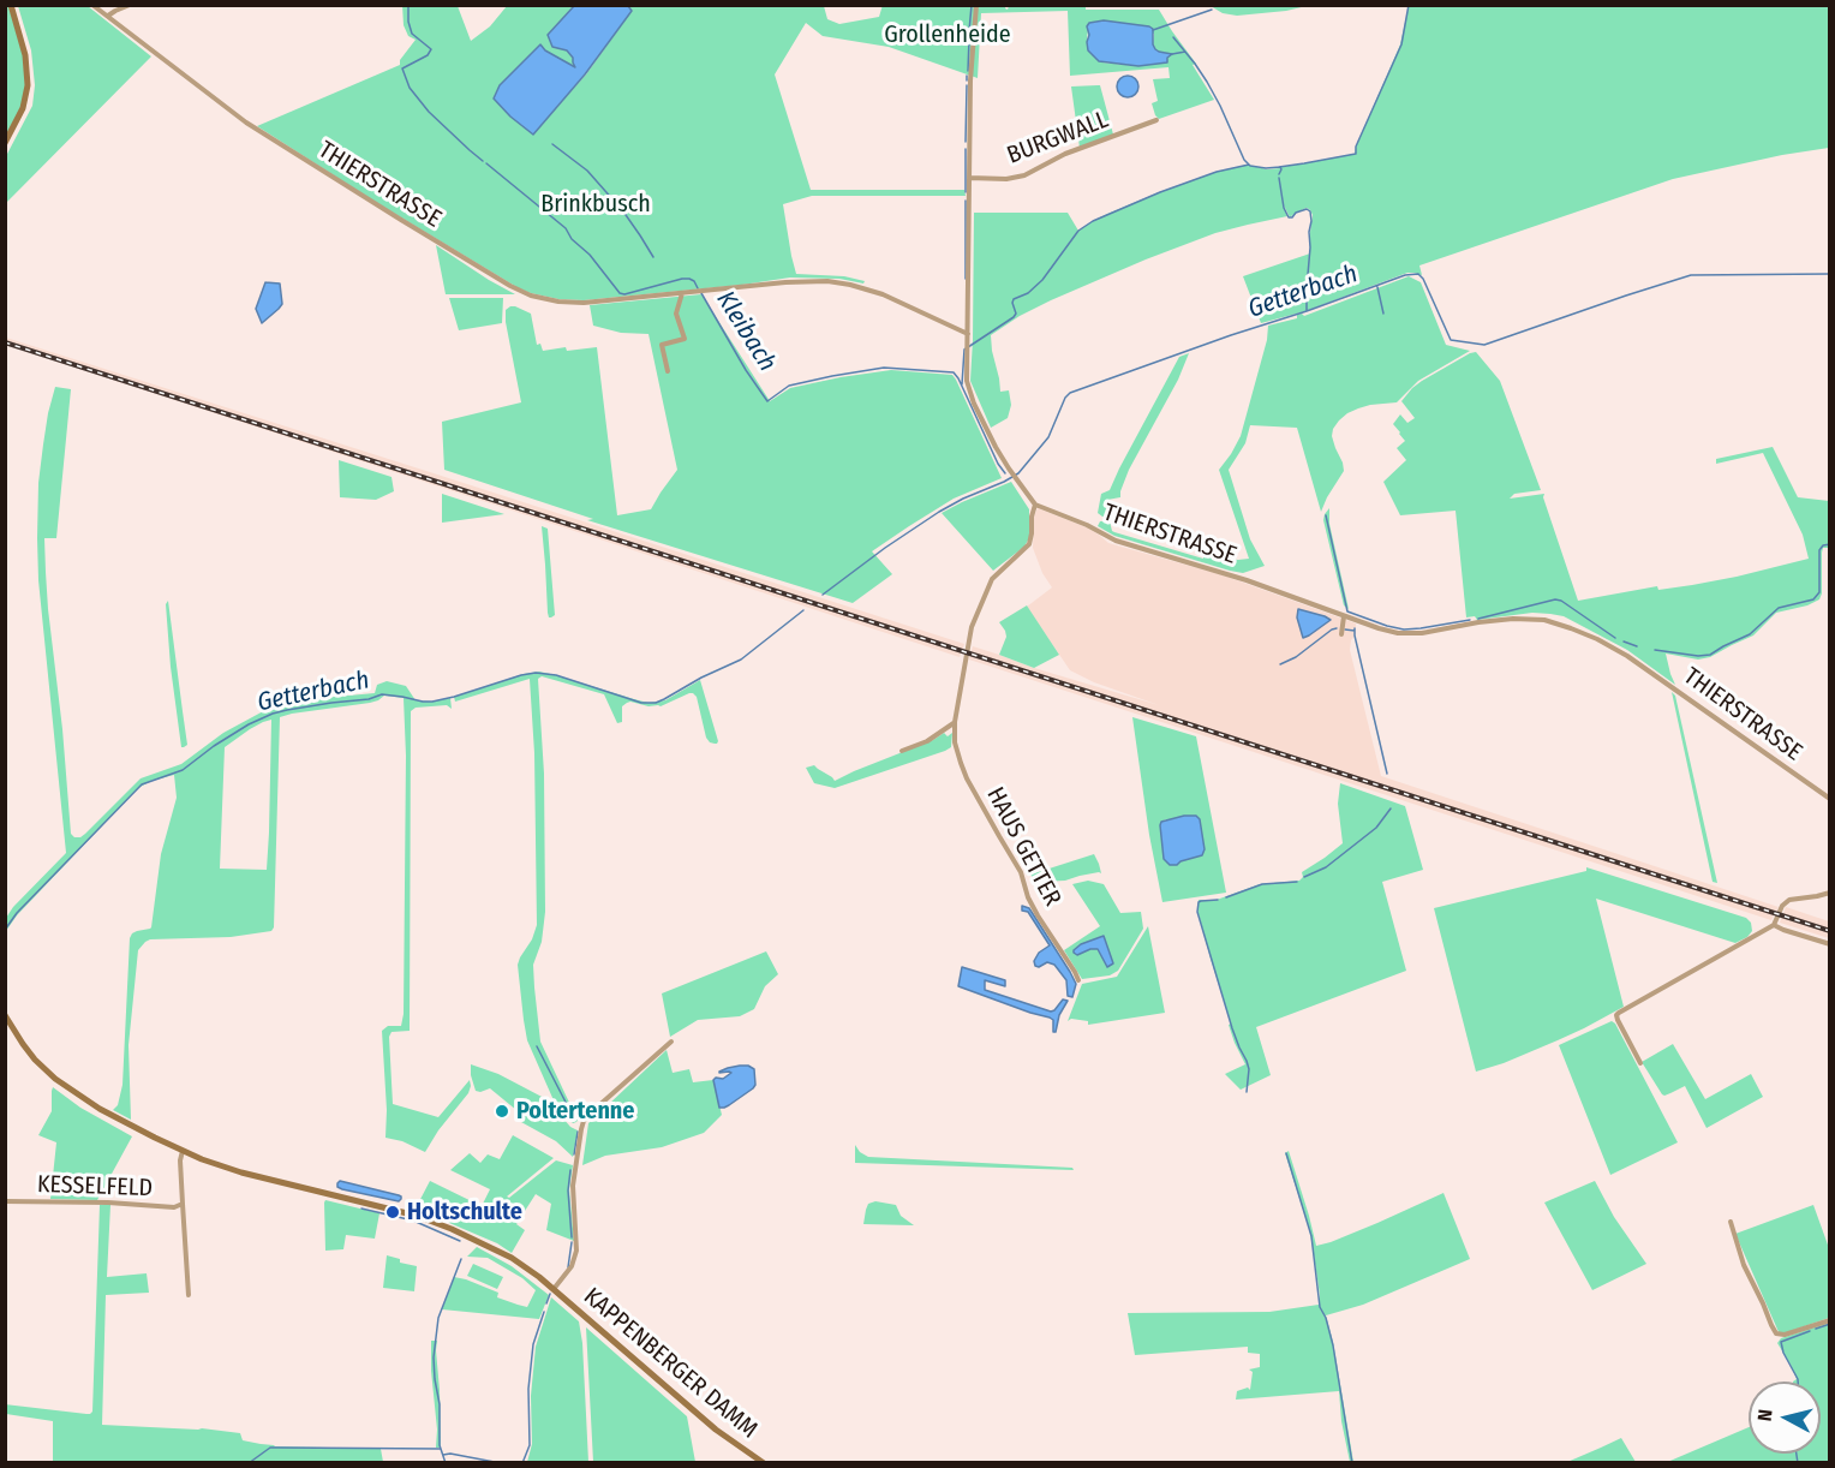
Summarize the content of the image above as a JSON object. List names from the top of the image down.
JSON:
{
  "streets": {
    "main road": ["KAPPENBERGER DAMM"],
    "street": [
      "BURGWALL",
      "THIERSTRASSE",
      "HAUS GETTER",
      "KESSELFELD"
    ]
  },
  "crossings": [
    ["BURGWALL", "THIERSTRASSE"],
    ["THIERSTRASSE", "HAUS GETTER"],
    ["KESSELFELD", "KAPPENBERGER DAMM"]
  ],
  "water": ["Getterbach", "Kleibach"],
  "parks": ["Grollenheide", "Brinkbusch"],
  "places": ["Poltertenne", "Holtschulte"],
  "north": "left"
}
